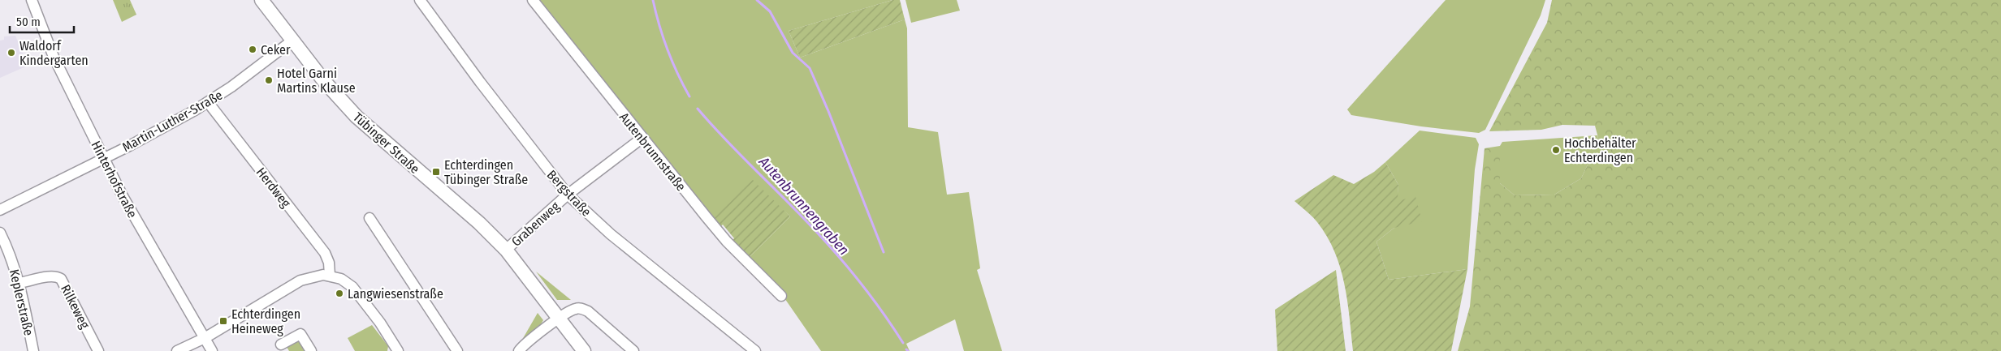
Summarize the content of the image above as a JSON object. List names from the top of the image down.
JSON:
{
  "streets": {
    "main road": ["Tübinger Straße"],
    "street": [
      "Martin-Luther-Straße",
      "Autenbrunnstraße",
      "Hinterhofstraße",
      "Herdweg",
      "Bergstraße",
      "Grabenweg",
      "Keplerstraße",
      "Rilkeweg"
    ]
  },
  "crossings": [
    ["Martin-Luther-Straße", "Tübinger Straße"],
    ["Martin-Luther-Straße", "Hinterhofstraße"],
    ["Martin-Luther-Straße", "Herdweg"],
    ["Tübinger Straße", "Grabenweg"],
    ["Autenbrunnstraße", "Grabenweg"],
    ["Bergstraße", "Grabenweg"],
    ["Keplerstraße", "Rilkeweg"]
  ],
  "water": ["Autenbrunnengraben"],
  "places": {
    "other": [
      "Ceker",
      "Waldorf Kindergarten",
      "Hotel Garni Martins Klause",
      "Hochbehälter Echterdingen",
      "Langwiesenstraße"
    ],
    "transit": ["Echterdingen Tübinger Straße", "Echterdingen Heineweg"]
  },
  "scale_bar": "50 m"
}
